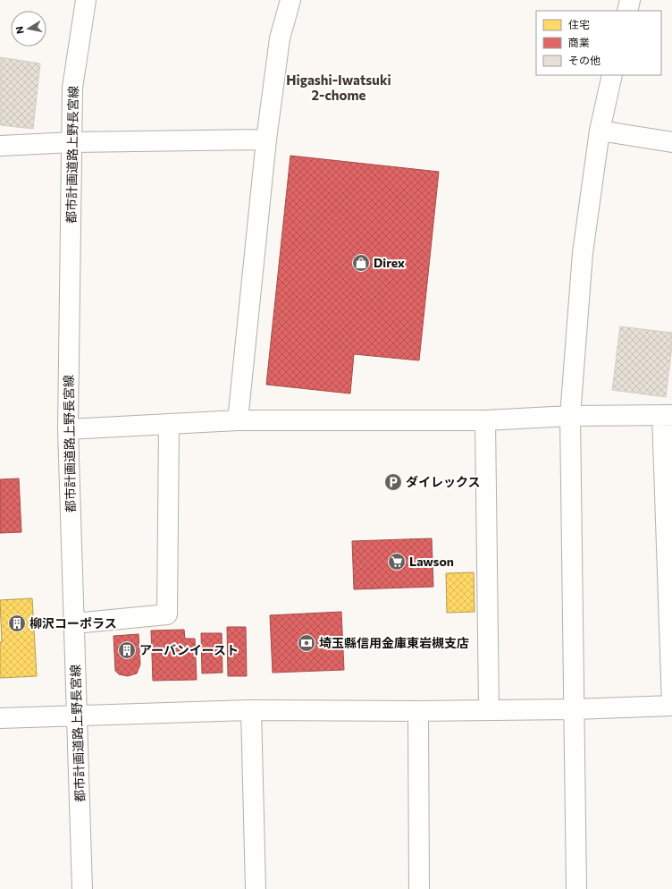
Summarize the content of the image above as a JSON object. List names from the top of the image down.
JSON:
{
  "streets": {
    "street": ["都市計画道路上野長宮線"]
  },
  "districts": ["Higashi-Iwatsuki 2-chome"],
  "places": {
    "shop": ["Direx"],
    "parking": ["ダイレックス"],
    "supermarket": ["Lawson"],
    "building": ["柳沢コーポラス", "アーバンイースト"],
    "bank": ["埼玉縣信用金庫東岩槻支店"]
  },
  "legend": ["住宅", "商業", "その他"],
  "north": "left"
}
